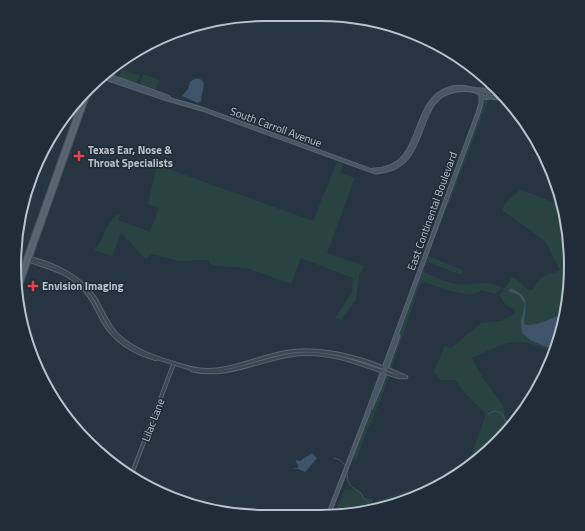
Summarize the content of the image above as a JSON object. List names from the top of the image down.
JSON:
{
  "streets": {
    "main road": ["South Carroll Avenue", "East Continental Boulevard"],
    "street": ["Lilac Lane"]
  },
  "crossings": [
    ["South Carroll Avenue", "East Continental Boulevard"]
  ],
  "places": {
    "health": ["Texas Ear, Nose & Throat Specialists", "Envision Imaging"]
  }
}
